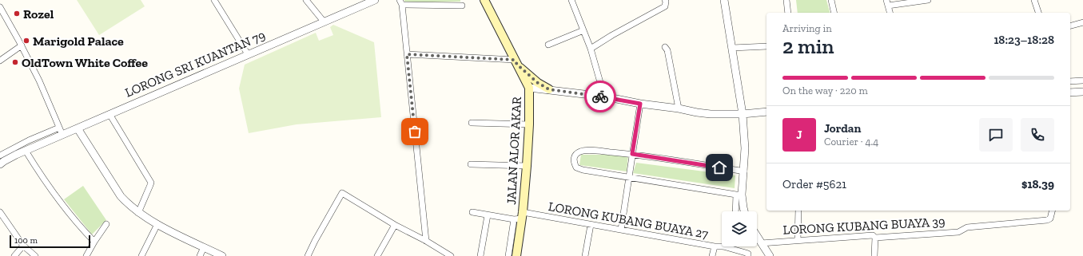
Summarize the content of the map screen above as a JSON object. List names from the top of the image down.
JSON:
{
  "streets": {
    "main road": ["JALAN ALOR AKAR"],
    "street": ["LORONG SRI KUANTAN 79", "LORONG KUBANG BUAYA 27", "LORONG KUBANG BUAYA 39"]
  },
  "crossings": [
    ["JALAN ALOR AKAR", "LORONG KUBANG BUAYA 27"]
  ],
  "places": ["Rozel", "Marigold Palace", "OldTown White Coffee"],
  "scale_bar": "100 m",
  "page": {
    "heading": ["2 min", "Arriving in", "18:23–18:28"],
    "panel": [
      "Jordan",
      "Courier · 4.4",
      "Order #5621",
      "$18.39"
    ],
    "bar": "On the way · 220 m",
    "round": "J",
    "scale": "100 m"
  }
}
